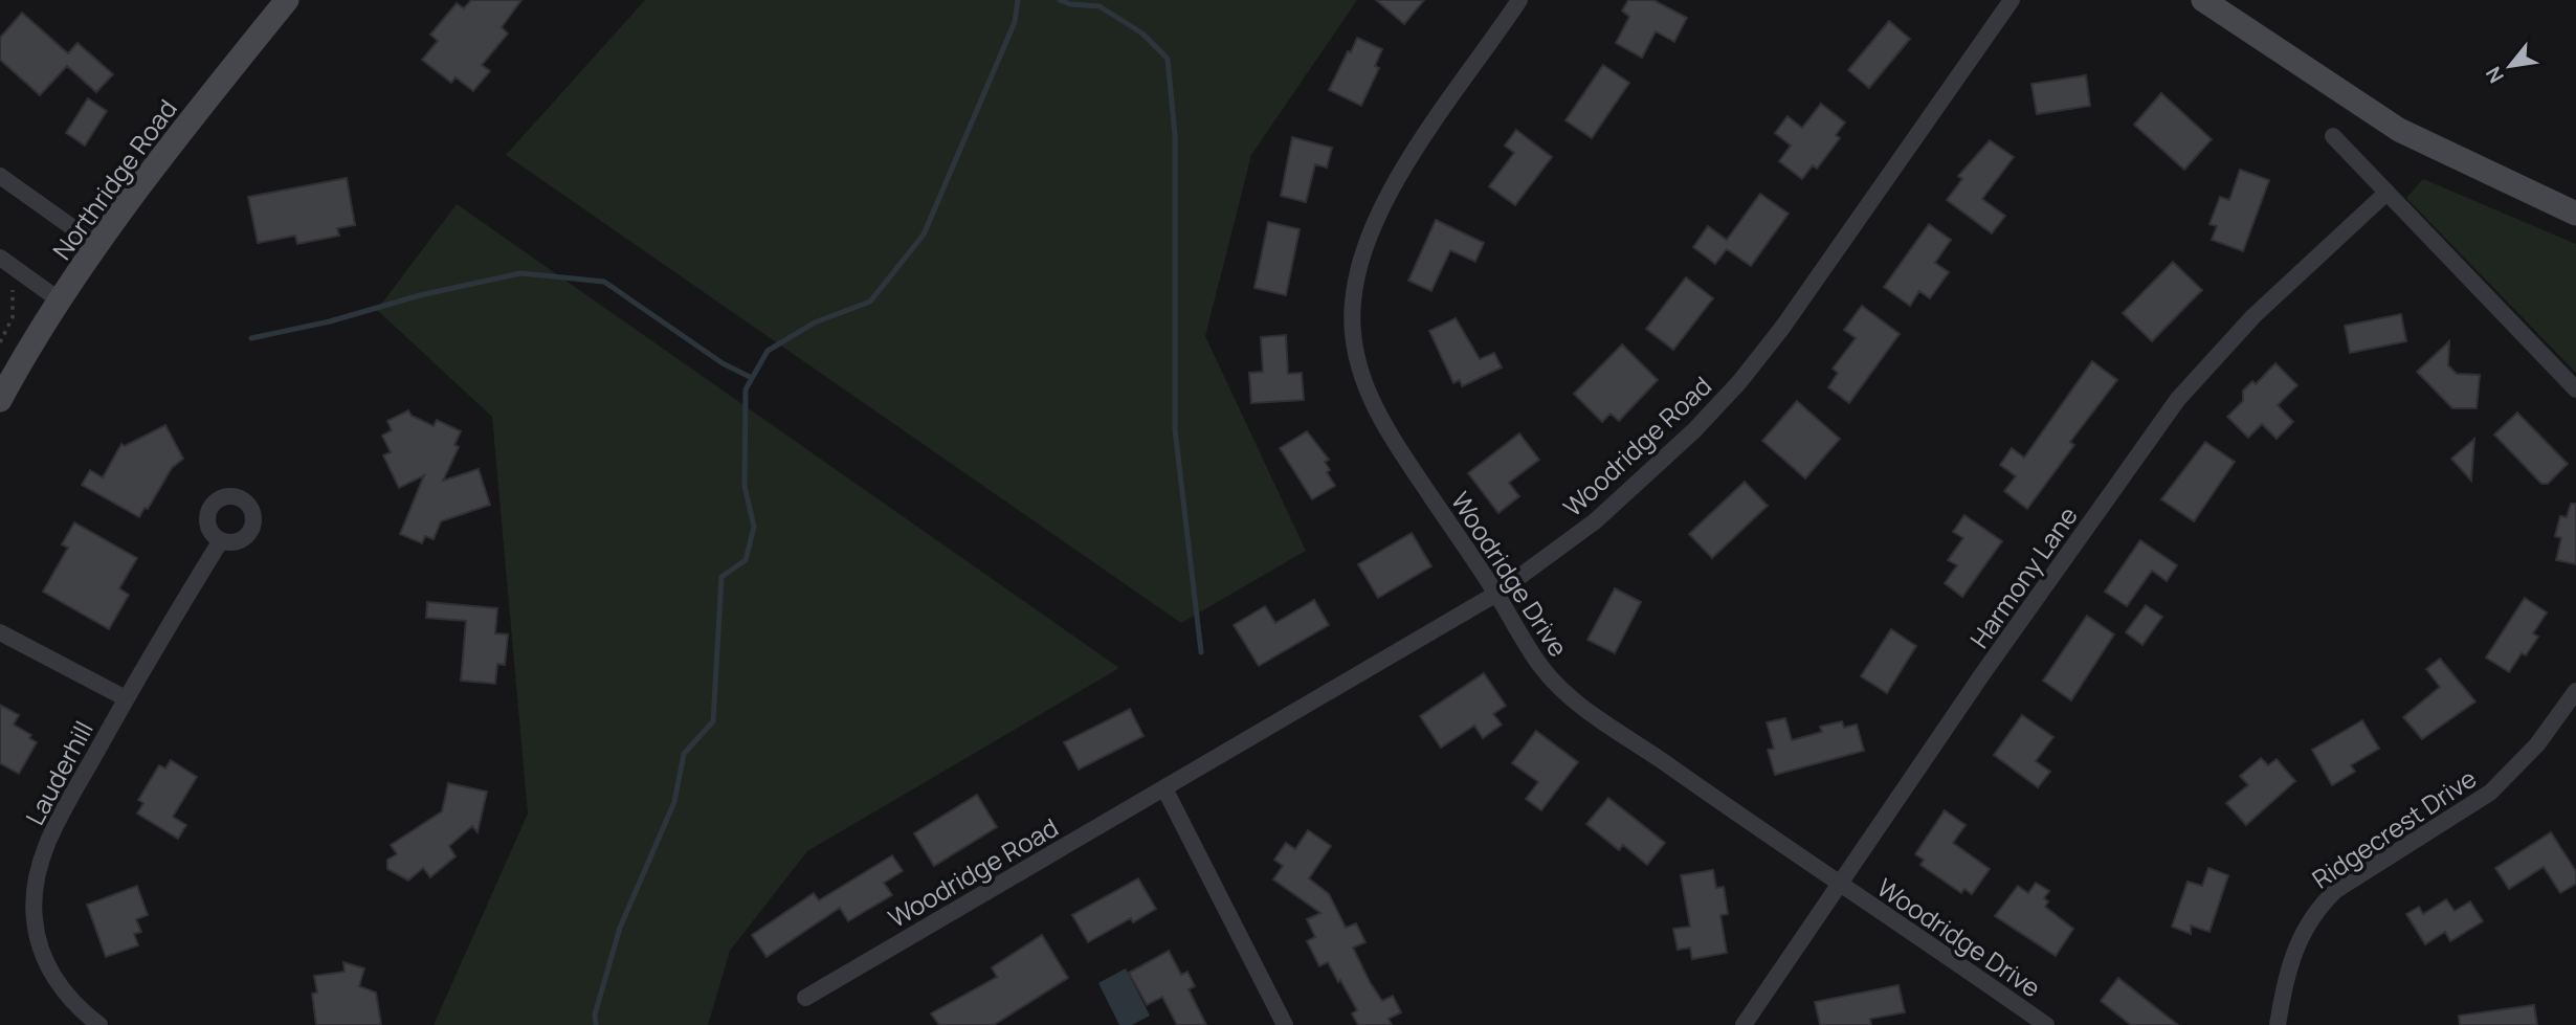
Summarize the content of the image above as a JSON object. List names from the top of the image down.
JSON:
{
  "streets": {
    "main road": ["Northridge Road"],
    "street": [
      "Woodridge Road",
      "Woodridge Drive",
      "Harmony Lane",
      "Lauderhill",
      "Ridgecrest Drive"
    ]
  },
  "crossings": [
    ["Woodridge Road", "Woodridge Drive"],
    ["Woodridge Drive", "Harmony Lane"]
  ],
  "north": "bottom left"
}
